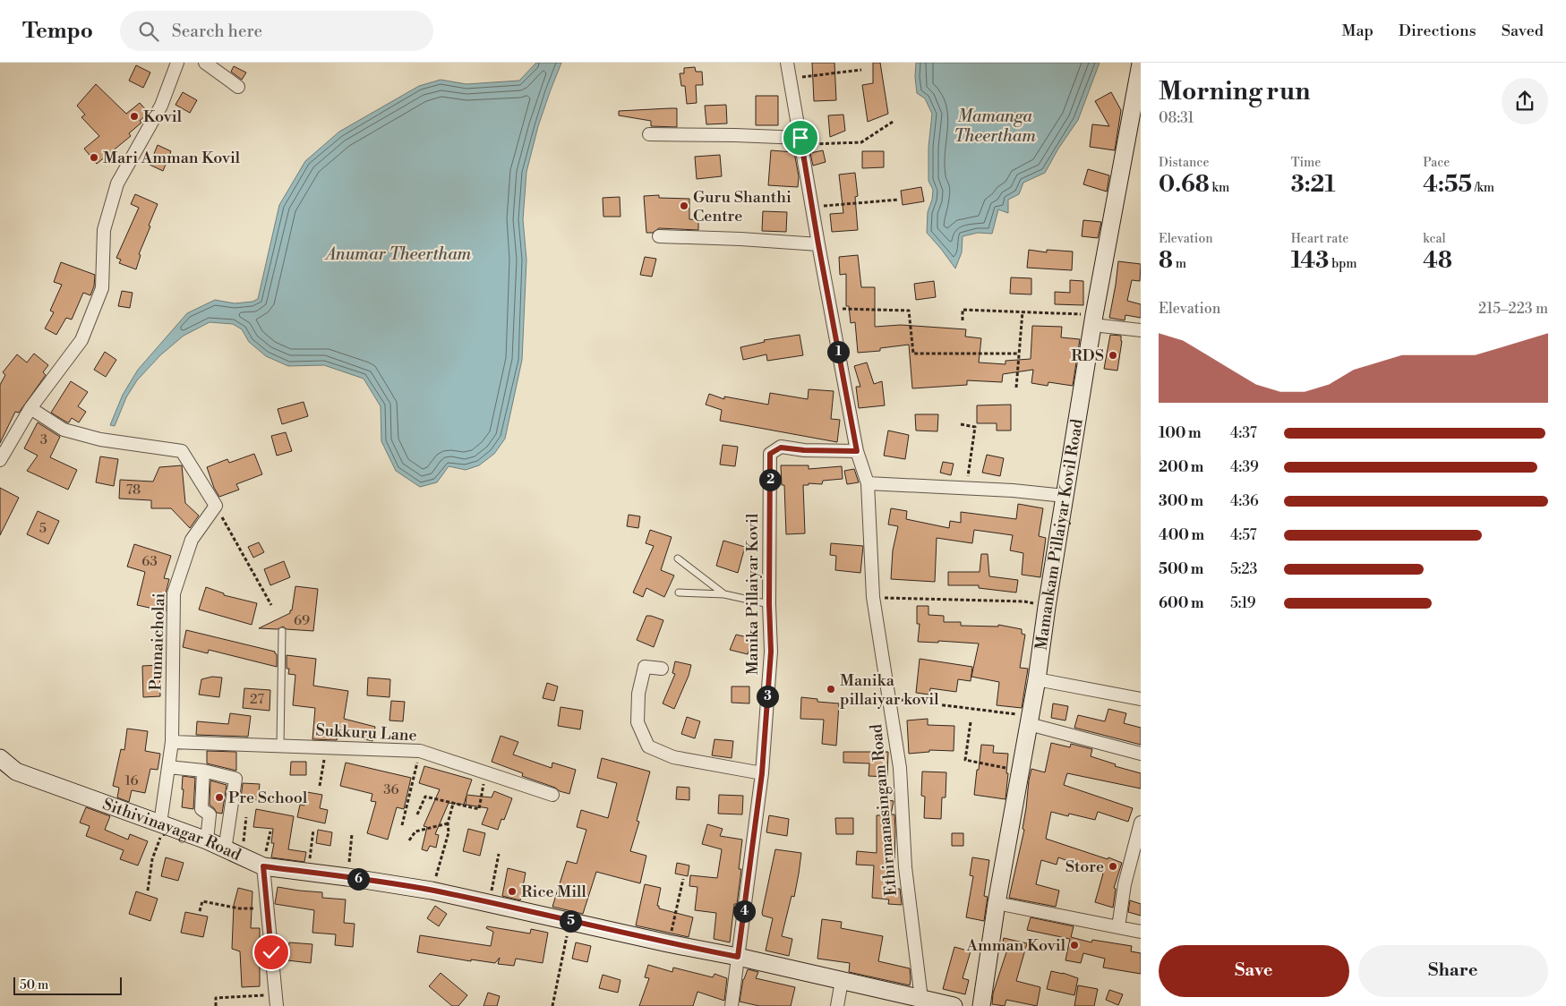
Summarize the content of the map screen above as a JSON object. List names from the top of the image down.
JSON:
{
  "streets": {
    "street": [
      "Mamankam Pillaiyar Kovil Road",
      "Manika Pillaiyar Kovil",
      "Punnaicholai",
      "Sukkuru Lane",
      "Ethirmanasingam Road",
      "Sithivinayagar Road"
    ]
  },
  "crossings": [
    ["Manika Pillaiyar Kovil", "Ethirmanasingam Road"],
    ["Manika Pillaiyar Kovil", "Sithivinayagar Road"],
    ["Punnaicholai", "Sukkuru Lane"],
    ["Punnaicholai", "Sithivinayagar Road"],
    ["Ethirmanasingam Road", "Sithivinayagar Road"]
  ],
  "water": ["Mamanga Theertham", "Anumar Theertham"],
  "places": [
    "Kovil",
    "Mari Amman Kovil",
    "Guru Shanthi Centre",
    "RDS",
    "Manika pillaiyar kovil",
    "Pre School",
    "Store",
    "Rice Mill",
    "Amman Kovil"
  ],
  "house_numbers": [
    "3",
    "78",
    "5",
    "63",
    "69",
    "27",
    "16",
    "36"
  ],
  "scale_bar": "50 m",
  "page": {
    "header": "Tempo",
    "search": "Search here",
    "nav": ["Map", "Directions", "Saved"],
    "heading": ["Morning run", "08:31"],
    "stats": [
      ["Distance", "0.68 km"],
      ["Time", "3:21"],
      ["Pace", "4:55 /km"],
      ["Elevation", "8 m"],
      ["Heart rate", "143 bpm"],
      ["kcal", "48"]
    ],
    "chart": ["Elevation", "215–223 m"],
    "pins": [
      "1",
      "2",
      "3",
      "6",
      "4",
      "5"
    ],
    "list": [
      {
        "name": "100 m",
        "note": "4:37"
      },
      {
        "name": "200 m",
        "note": "4:39"
      },
      {
        "name": "300 m",
        "note": "4:36"
      },
      {
        "name": "400 m",
        "note": "4:57"
      },
      {
        "name": "500 m",
        "note": "5:23"
      },
      {
        "name": "600 m",
        "note": "5:19"
      }
    ],
    "buttons": ["Save", "Share"],
    "scale": "50 m"
  }
}
